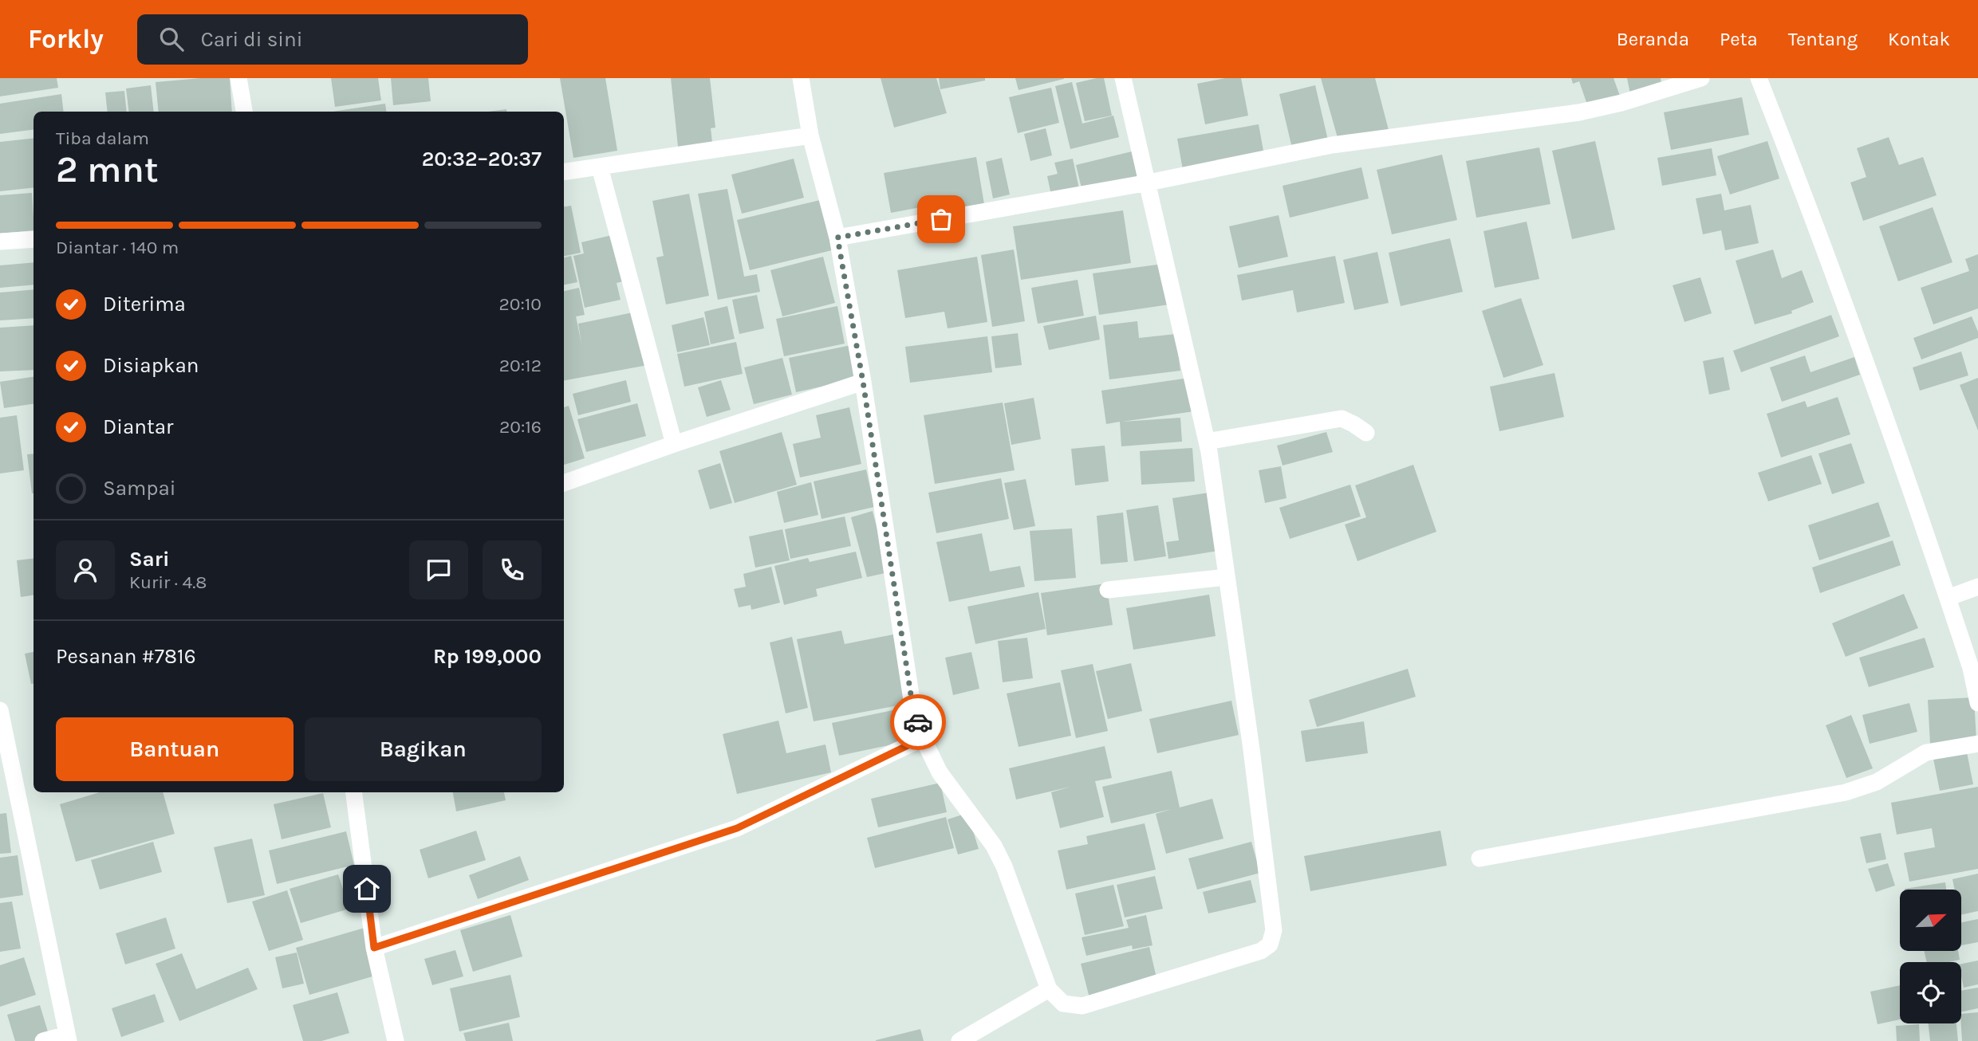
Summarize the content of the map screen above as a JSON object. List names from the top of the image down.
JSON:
{
  "north": "top right",
  "page": {
    "header": "Forkly",
    "search": "Cari di sini",
    "nav": [
      "Beranda",
      "Peta",
      "Tentang",
      "Kontak"
    ],
    "heading": ["2 mnt", "Tiba dalam", "20:32–20:37"],
    "panel": [
      "Sari",
      "Kurir · 4.8",
      "Pesanan #7816",
      "Rp 199,000"
    ],
    "bar": "Diantar · 140 m",
    "list": [
      ["Diterima", "20:10"],
      ["Disiapkan", "20:12"],
      ["Diantar", "20:16"],
      "Sampai"
    ],
    "buttons": ["Bantuan", "Bagikan"]
  }
}
